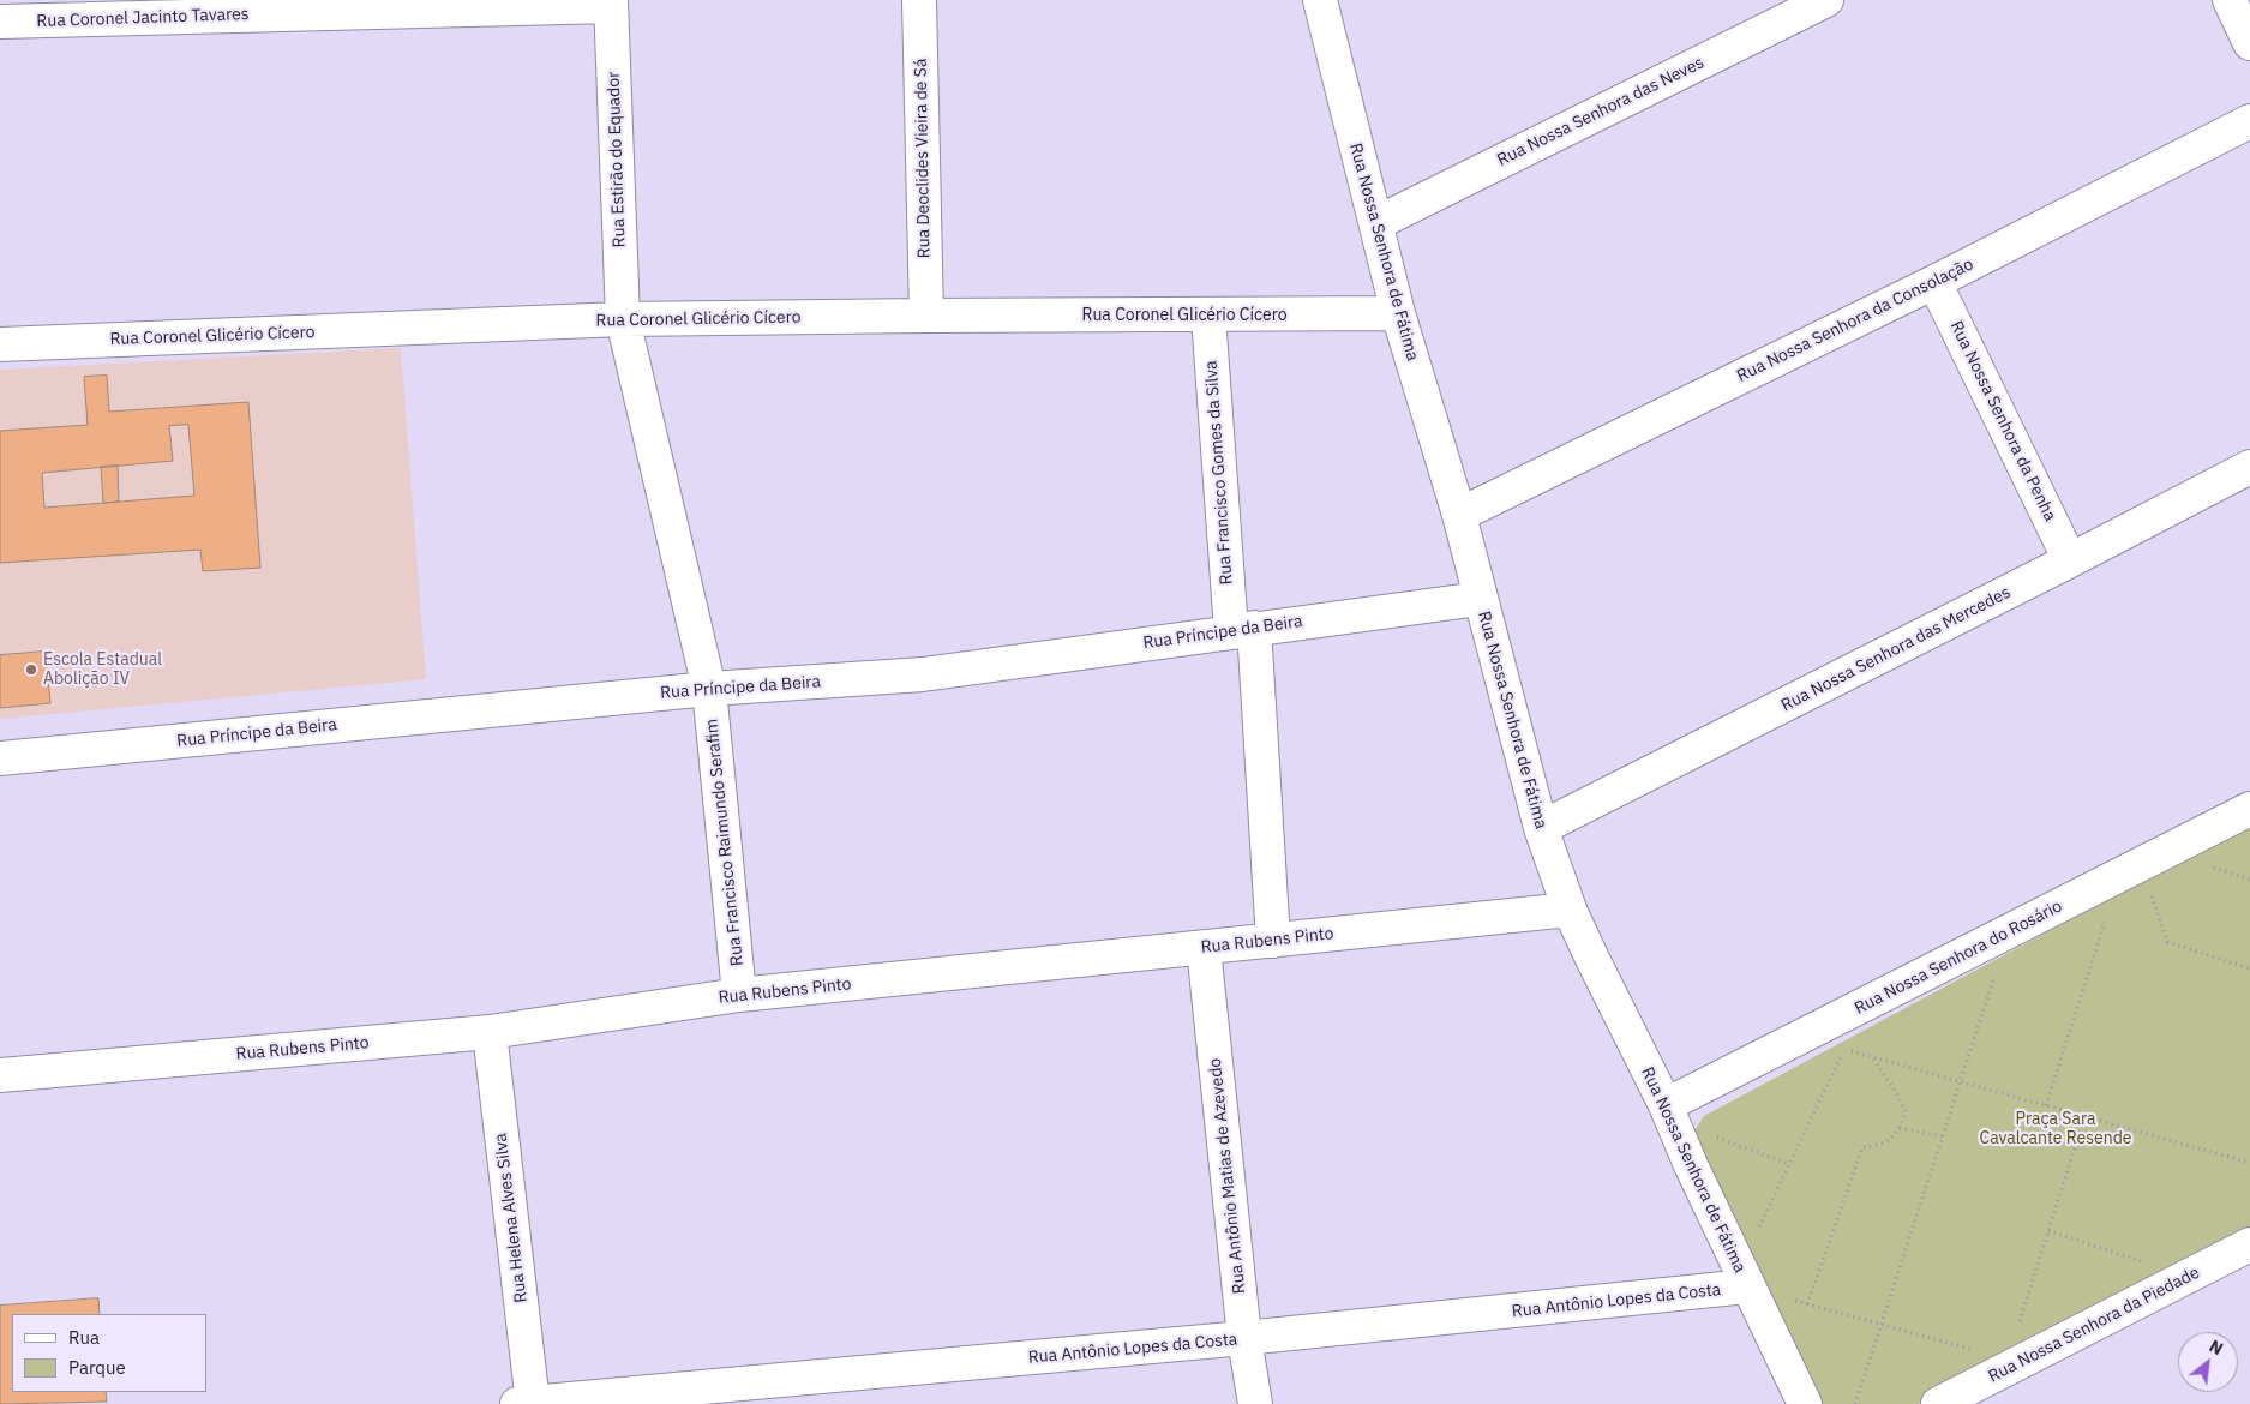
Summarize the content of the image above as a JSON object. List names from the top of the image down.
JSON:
{
  "streets": {
    "street": [
      "Rua Coronel Jacinto Tavares",
      "Rua Nossa Senhora das Neves",
      "Rua Deoclides Vieira de Sá",
      "Rua Estirão do Equador",
      "Rua Nossa Senhora de Fátima",
      "Rua Coronel Glicério Cícero",
      "Rua Nossa Senhora da Consolação",
      "Rua Nossa Senhora da Penha",
      "Rua Francisco Gomes da Silva",
      "Rua Príncipe da Beira",
      "Rua Nossa Senhora das Mercedes",
      "Rua Francisco Raimundo Serafim",
      "Rua Rubens Pinto",
      "Rua Nossa Senhora do Rosário",
      "Rua Antônio Matias de Azevedo",
      "Rua Helena Alves Silva",
      "Rua Antônio Lopes da Costa",
      "Rua Nossa Senhora da Piedade"
    ]
  },
  "crossings": [
    ["Rua Coronel Jacinto Tavares", "Rua Estirão do Equador"],
    ["Rua Nossa Senhora das Neves", "Rua Nossa Senhora de Fátima"],
    ["Rua Deoclides Vieira de Sá", "Rua Coronel Glicério Cícero"],
    ["Rua Estirão do Equador", "Rua Coronel Glicério Cícero"],
    ["Rua Estirão do Equador", "Rua Príncipe da Beira"],
    ["Rua Estirão do Equador", "Rua Francisco Raimundo Serafim"],
    ["Rua Nossa Senhora de Fátima", "Rua Coronel Glicério Cícero"],
    ["Rua Nossa Senhora de Fátima", "Rua Nossa Senhora da Consolação"],
    ["Rua Nossa Senhora de Fátima", "Rua Príncipe da Beira"],
    ["Rua Nossa Senhora de Fátima", "Rua Nossa Senhora das Mercedes"],
    ["Rua Nossa Senhora de Fátima", "Rua Rubens Pinto"],
    ["Rua Nossa Senhora de Fátima", "Rua Nossa Senhora do Rosário"],
    ["Rua Nossa Senhora de Fátima", "Rua Antônio Lopes da Costa"],
    ["Rua Coronel Glicério Cícero", "Rua Francisco Gomes da Silva"],
    ["Rua Nossa Senhora da Consolação", "Rua Nossa Senhora da Penha"],
    ["Rua Nossa Senhora da Penha", "Rua Nossa Senhora das Mercedes"],
    ["Rua Francisco Gomes da Silva", "Rua Príncipe da Beira"],
    ["Rua Francisco Gomes da Silva", "Rua Rubens Pinto"],
    ["Rua Príncipe da Beira", "Rua Francisco Raimundo Serafim"],
    ["Rua Francisco Raimundo Serafim", "Rua Rubens Pinto"],
    ["Rua Rubens Pinto", "Rua Antônio Matias de Azevedo"],
    ["Rua Rubens Pinto", "Rua Helena Alves Silva"],
    ["Rua Antônio Matias de Azevedo", "Rua Antônio Lopes da Costa"],
    ["Rua Helena Alves Silva", "Rua Antônio Lopes da Costa"]
  ],
  "parks": ["Praça Sara Cavalcante Resende"],
  "places": ["Escola Estadual Abolição IV"],
  "legend": ["Rua", "Parque"],
  "north": "top right"
}
